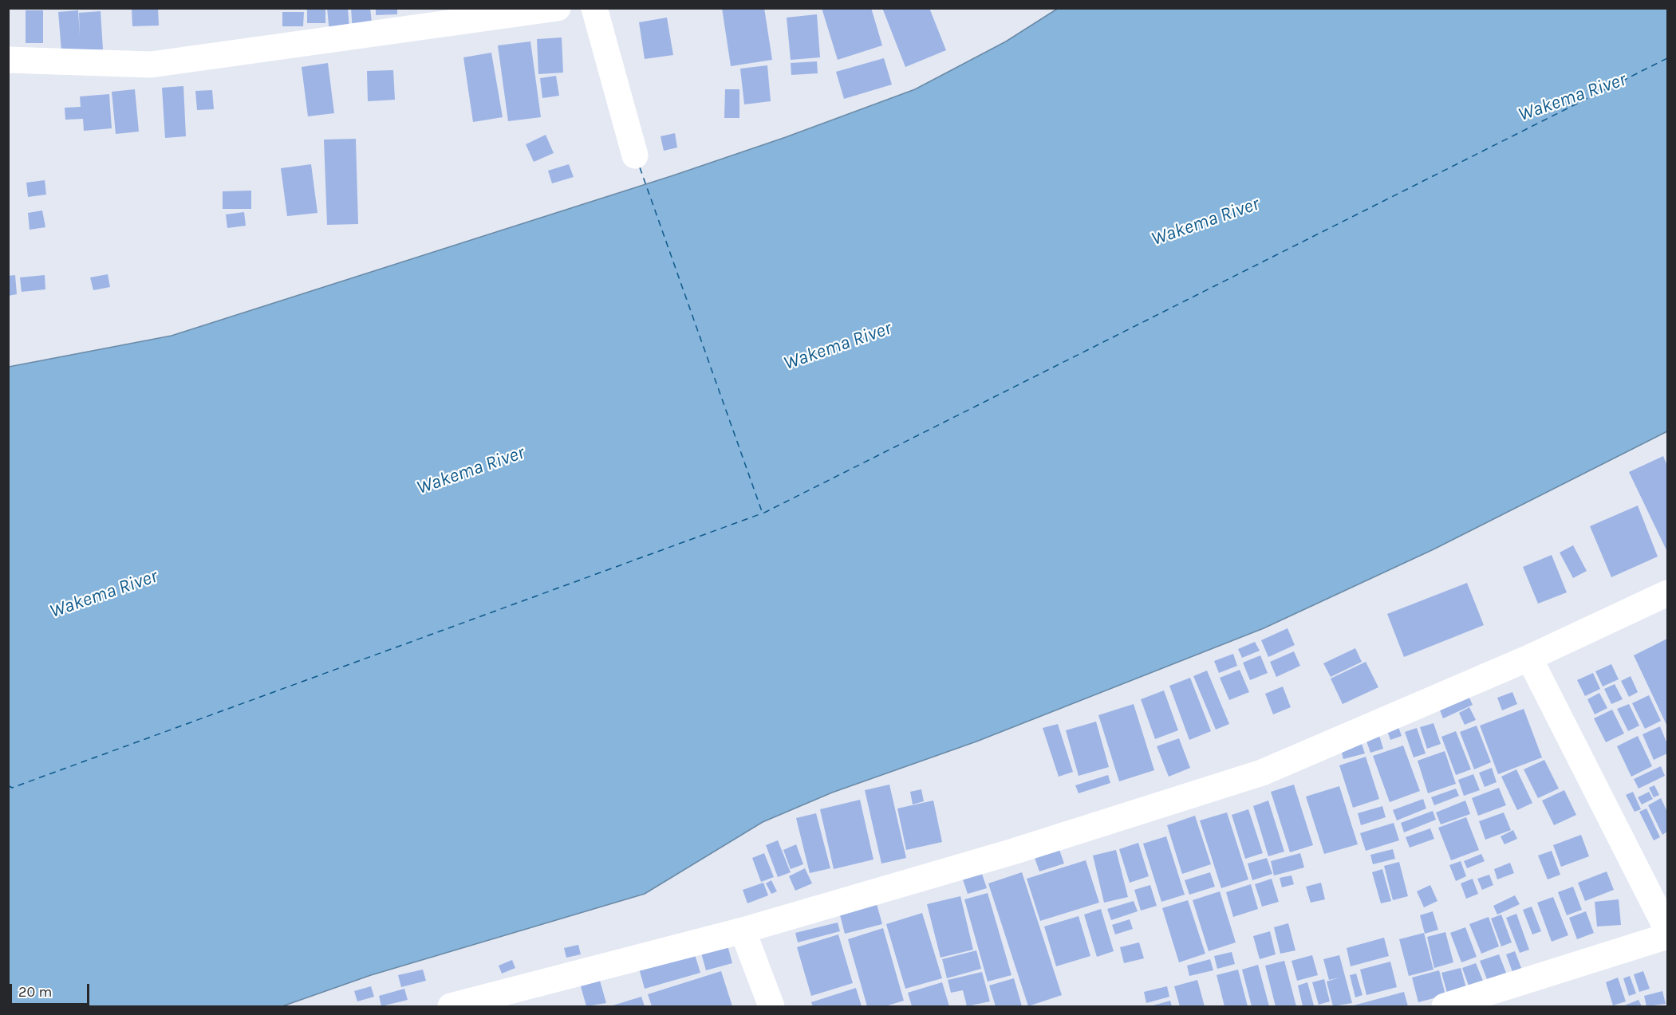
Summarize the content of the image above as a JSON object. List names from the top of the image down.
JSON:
{
  "water": ["Wakema River"],
  "scale_bar": "20 m"
}
